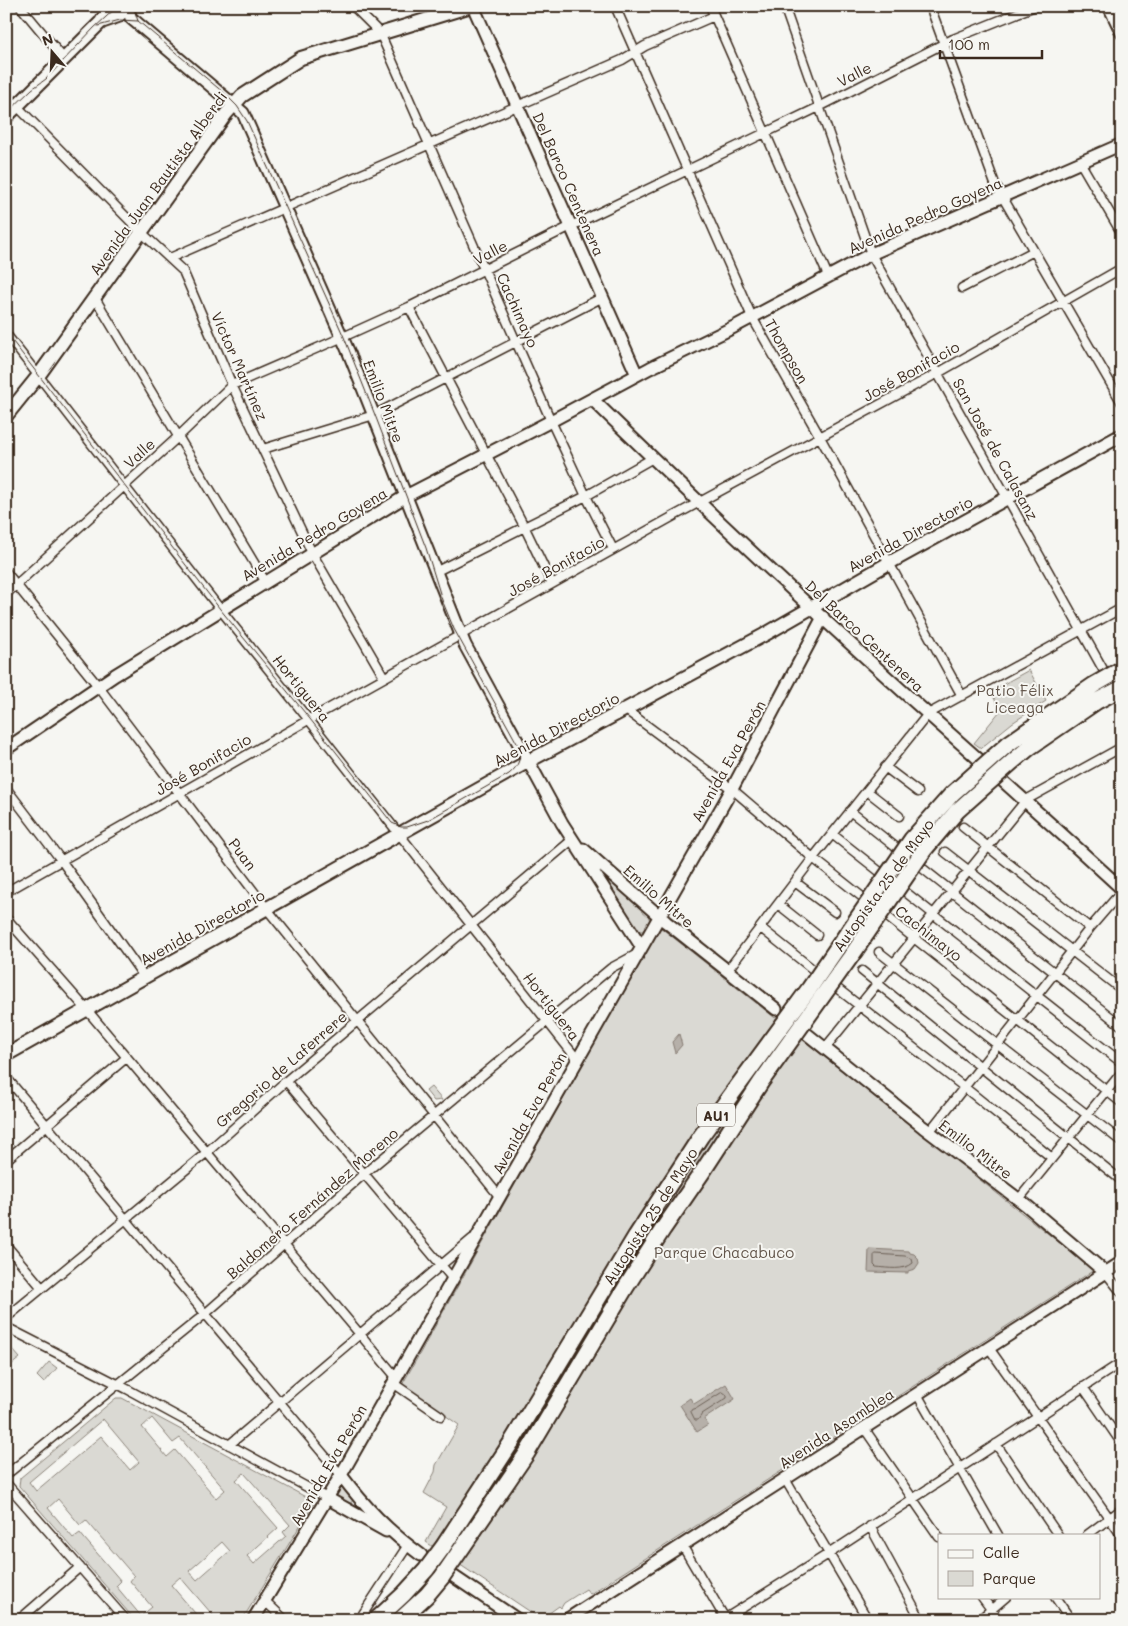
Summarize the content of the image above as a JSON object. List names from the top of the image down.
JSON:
{
  "streets": {
    "highway": ["Autopista 25 de Mayo", "AU1"],
    "main road": ["Avenida Juan Bautista Alberdi", "Avenida Directorio"],
    "street": [
      "Valle",
      "Del Barco Centenera",
      "Avenida Pedro Goyena",
      "Cachimayo",
      "Thompson",
      "Víctor Martínez",
      "José Bonifacio",
      "Emilio Mitre",
      "San José de Calasanz",
      "Hortiguera",
      "Avenida Eva Perón",
      "Puan",
      "Gregorio de Laferrere",
      "Baldomero Fernández Moreno",
      "Avenida Asamblea"
    ]
  },
  "crossings": [
    ["Valle", "Del Barco Centenera"],
    ["Valle", "Cachimayo"],
    ["Valle", "Thompson"],
    ["Valle", "Víctor Martínez"],
    ["Valle", "Emilio Mitre"],
    ["Valle", "San José de Calasanz"],
    ["Valle", "Hortiguera"],
    ["Valle", "Puan"],
    ["Avenida Juan Bautista Alberdi", "Del Barco Centenera"],
    ["Avenida Juan Bautista Alberdi", "Cachimayo"],
    ["Avenida Juan Bautista Alberdi", "Víctor Martínez"],
    ["Avenida Juan Bautista Alberdi", "Emilio Mitre"],
    ["Avenida Juan Bautista Alberdi", "Hortiguera"],
    ["Del Barco Centenera", "Avenida Pedro Goyena"],
    ["Del Barco Centenera", "José Bonifacio"],
    ["Del Barco Centenera", "Avenida Directorio"],
    ["Del Barco Centenera", "Avenida Eva Perón"],
    ["Avenida Pedro Goyena", "Cachimayo"],
    ["Avenida Pedro Goyena", "Thompson"],
    ["Avenida Pedro Goyena", "Víctor Martínez"],
    ["Avenida Pedro Goyena", "Emilio Mitre"],
    ["Avenida Pedro Goyena", "San José de Calasanz"],
    ["Avenida Pedro Goyena", "Hortiguera"],
    ["Avenida Pedro Goyena", "Puan"],
    ["Cachimayo", "José Bonifacio"],
    ["Cachimayo", "Avenida Directorio"],
    ["Cachimayo", "Avenida Eva Perón"],
    ["Thompson", "José Bonifacio"],
    ["Thompson", "Avenida Directorio"],
    ["Víctor Martínez", "José Bonifacio"],
    ["José Bonifacio", "Emilio Mitre"],
    ["José Bonifacio", "San José de Calasanz"],
    ["José Bonifacio", "Hortiguera"],
    ["José Bonifacio", "Puan"],
    ["Emilio Mitre", "Avenida Directorio"],
    ["Emilio Mitre", "Avenida Eva Perón"],
    ["Emilio Mitre", "Gregorio de Laferrere"],
    ["Emilio Mitre", "Baldomero Fernández Moreno"],
    ["Emilio Mitre", "Avenida Asamblea"],
    ["San José de Calasanz", "Avenida Directorio"],
    ["Avenida Directorio", "Hortiguera"],
    ["Avenida Directorio", "Puan"],
    ["Hortiguera", "Avenida Eva Perón"],
    ["Hortiguera", "Gregorio de Laferrere"],
    ["Hortiguera", "Baldomero Fernández Moreno"],
    ["Avenida Eva Perón", "Puan"],
    ["Avenida Eva Perón", "Baldomero Fernández Moreno"],
    ["Puan", "Gregorio de Laferrere"],
    ["Puan", "Baldomero Fernández Moreno"]
  ],
  "parks": ["Patio Félix Liceaga", "Parque Chacabuco"],
  "legend": ["Calle", "Parque"],
  "scale_bar": "100 m",
  "north": "top"
}
